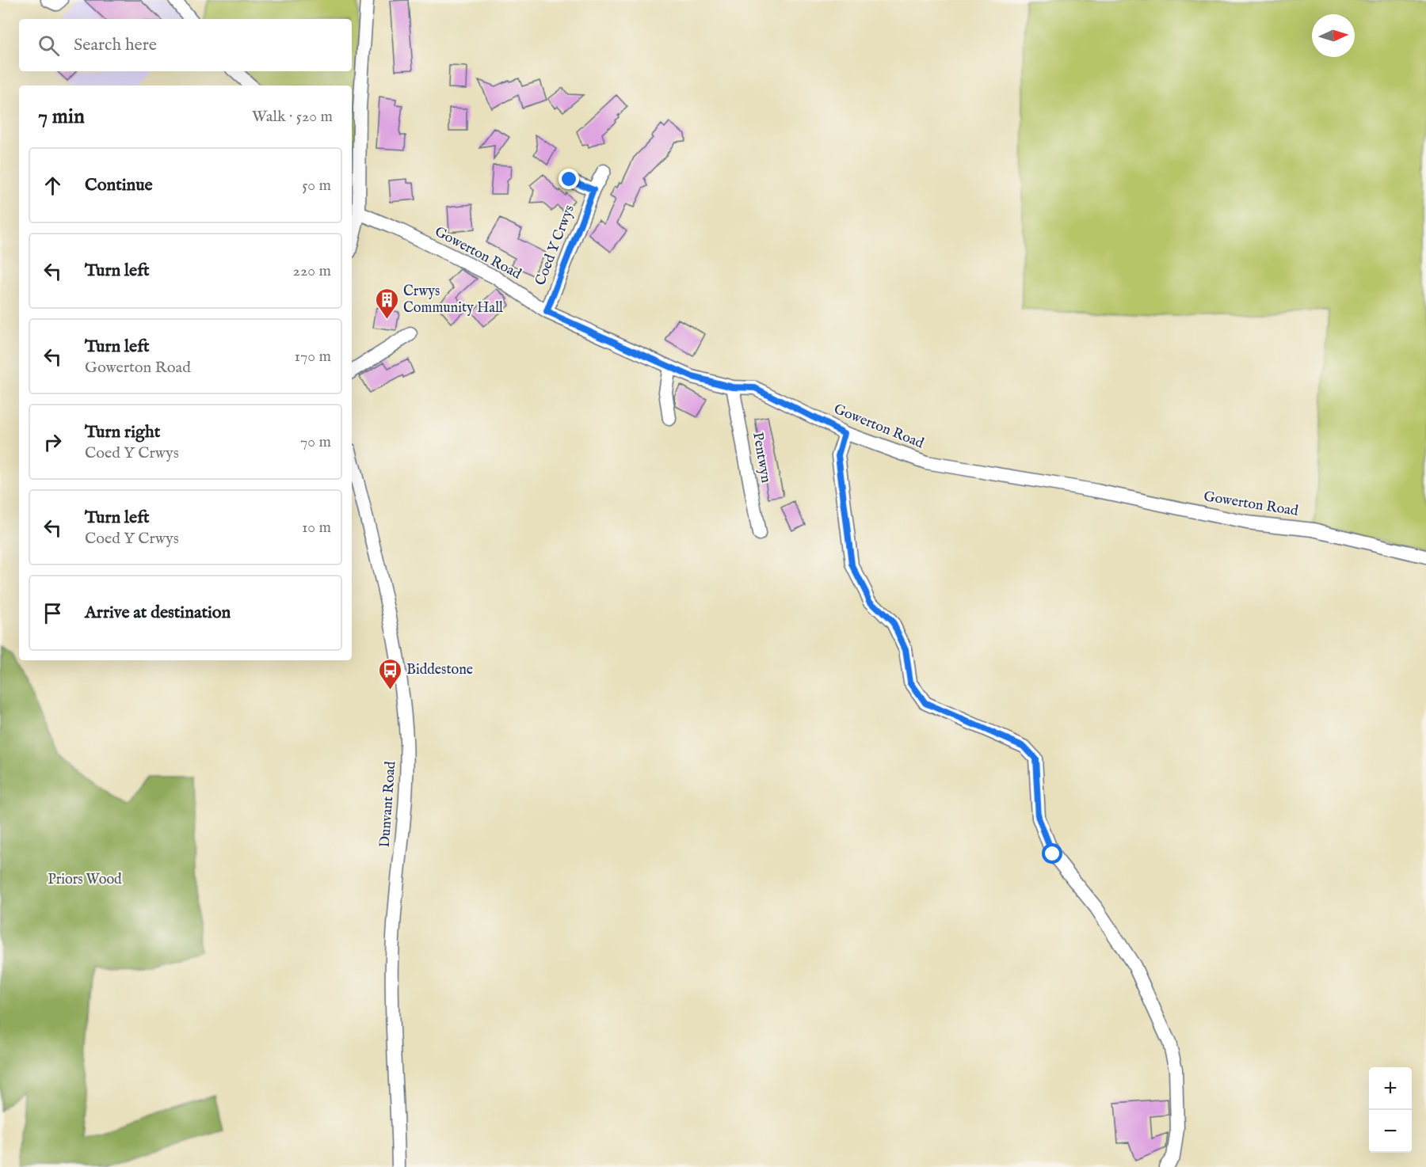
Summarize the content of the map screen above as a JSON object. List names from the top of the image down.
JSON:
{
  "streets": {
    "street": [
      "Coed Y Crwys",
      "Gowerton Road",
      "Pentwyn",
      "Dunvant Road"
    ]
  },
  "crossings": [
    ["Coed Y Crwys", "Gowerton Road"],
    ["Gowerton Road", "Pentwyn"]
  ],
  "parks": ["Priors Wood"],
  "places": {
    "building": ["Crwys Community Hall"],
    "bus stop": ["Biddestone"]
  },
  "north": "right",
  "page": {
    "search": "Search here",
    "heading": ["7 min", "Walk · 520 m"],
    "list": [
      ["Continue", "50 m"],
      ["Turn left", "220 m"],
      ["Turn left", "Gowerton Road", "170 m"],
      ["Turn right", "Coed Y Crwys", "70 m"],
      ["Turn left", "Coed Y Crwys", "10 m"],
      "Arrive at destination"
    ],
    "map_buttons": ["+", "−"]
  }
}
